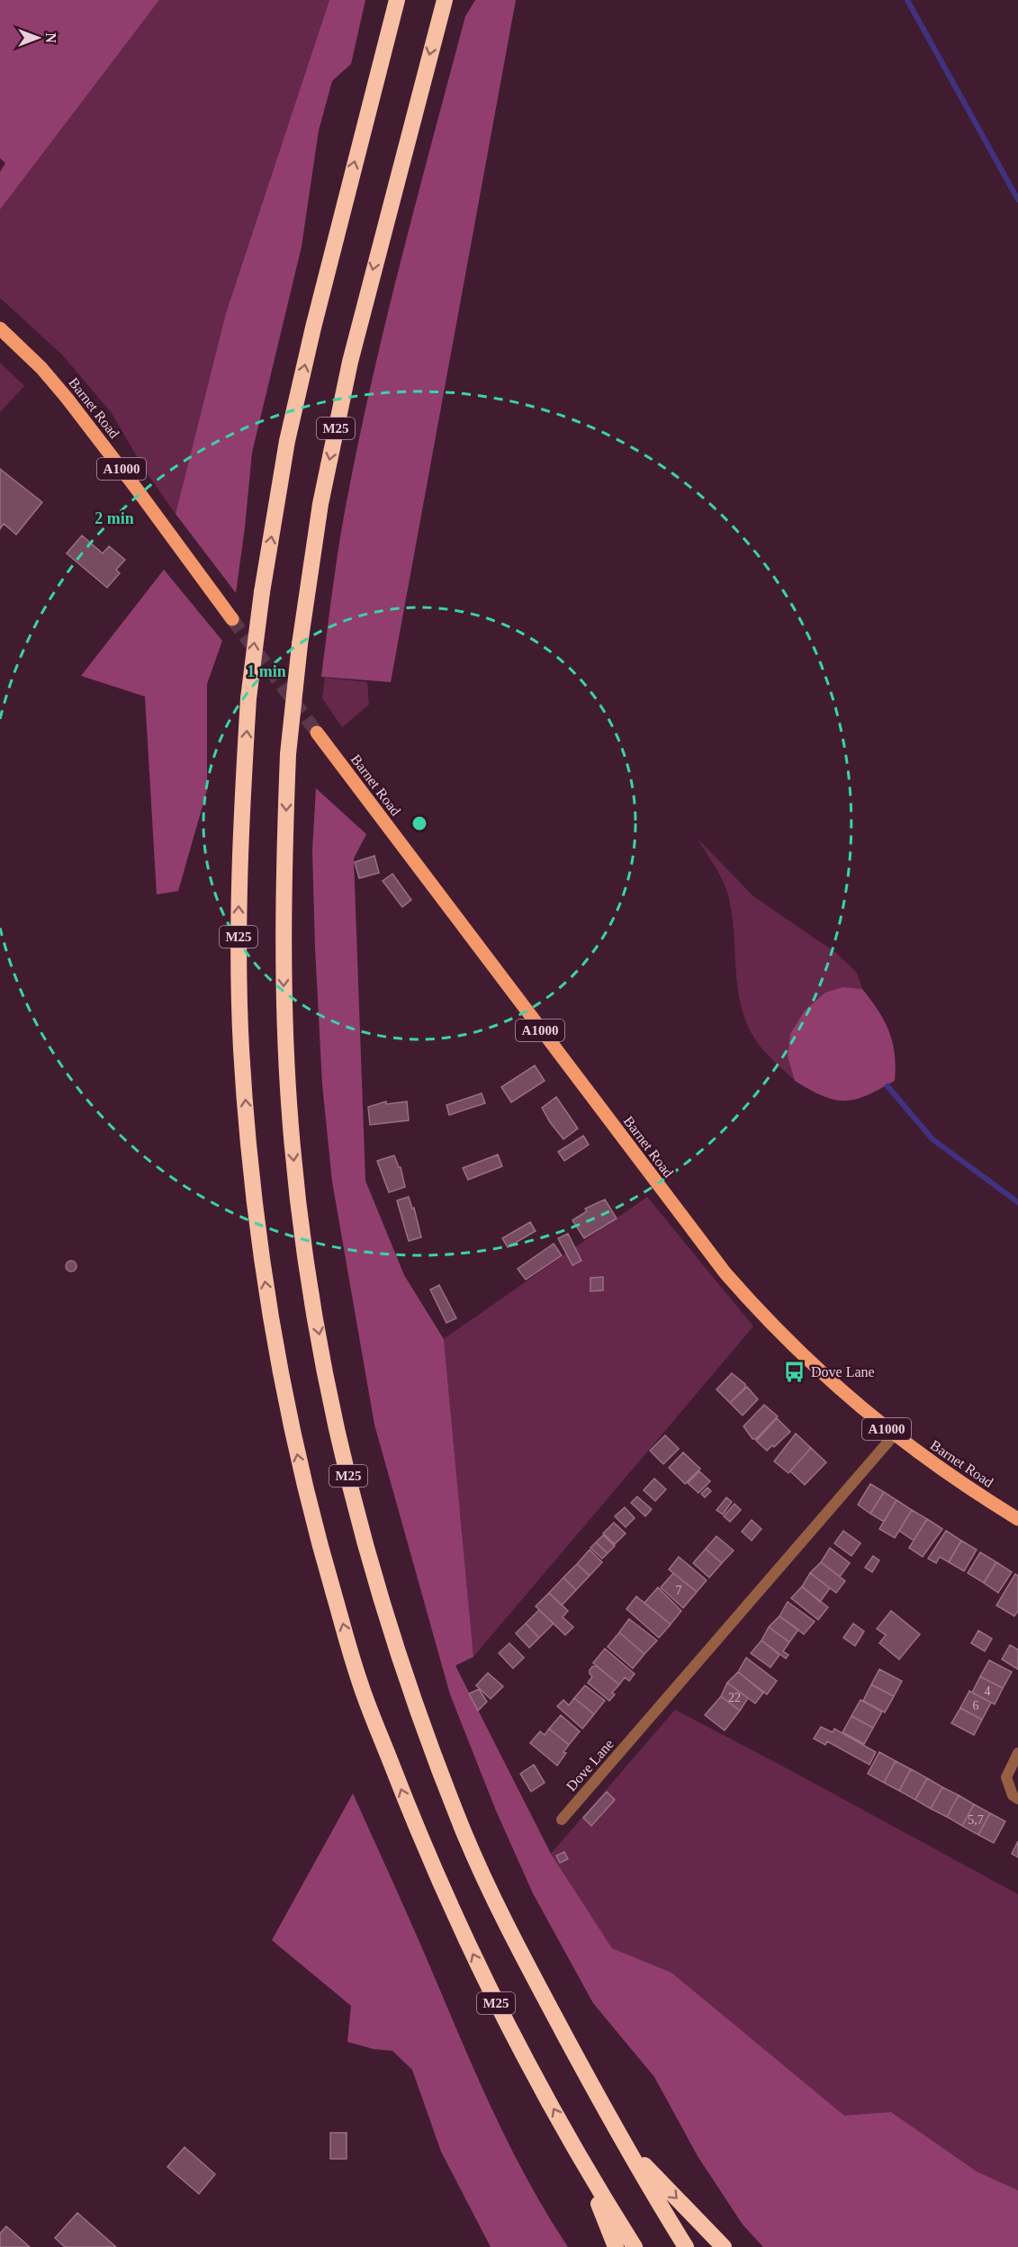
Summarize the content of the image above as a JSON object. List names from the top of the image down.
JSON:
{
  "streets": {
    "highway": ["M25"],
    "main road": ["Barnet Road", "A1000"],
    "street": ["Dove Lane"]
  },
  "crossings": [
    ["Barnet Road", "Dove Lane"]
  ],
  "places": {
    "bus stop": ["Dove Lane"]
  },
  "house_numbers": [
    "7",
    "4",
    "22",
    "6",
    "5,7"
  ],
  "north": "right",
  "rings": ["2 min", "1 min"]
}
